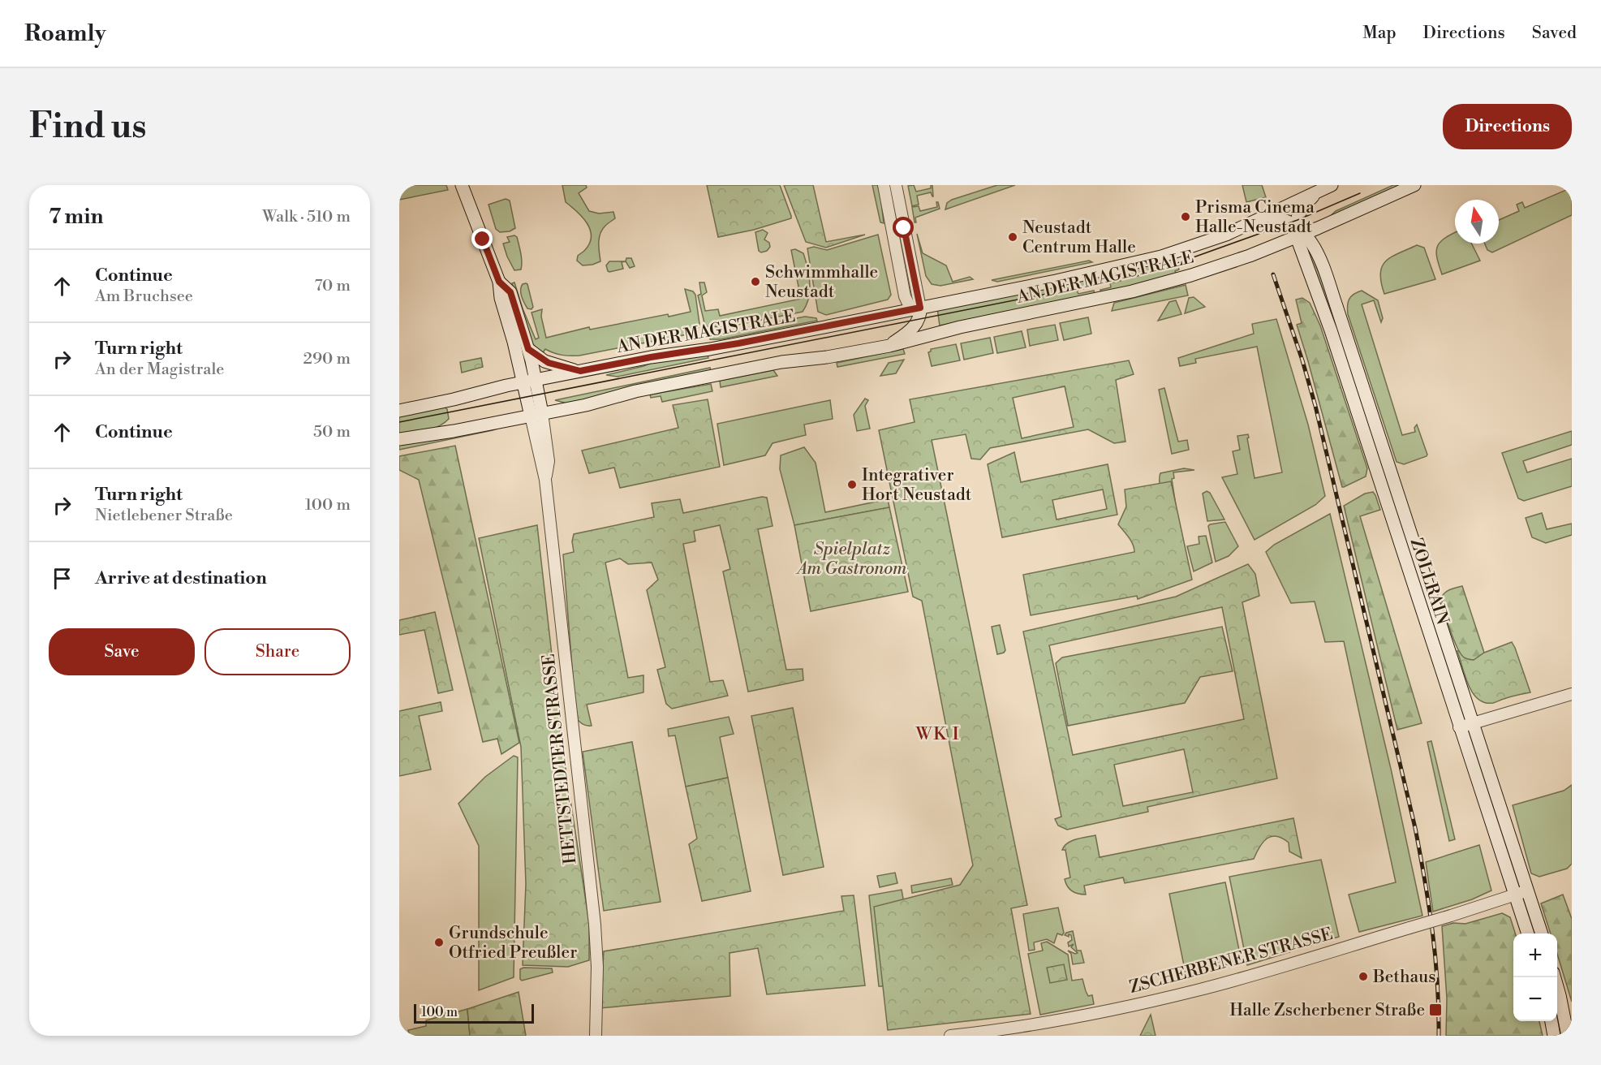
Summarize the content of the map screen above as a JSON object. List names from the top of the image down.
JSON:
{
  "streets": {
    "main road": ["AN DER MAGISTRALE", "ZOLLRAIN"],
    "street": ["HETTSTEDTER STRASSE", "ZSCHERBENER STRASSE"]
  },
  "crossings": [
    ["AN DER MAGISTRALE", "ZOLLRAIN"],
    ["AN DER MAGISTRALE", "HETTSTEDTER STRASSE"],
    ["ZOLLRAIN", "ZSCHERBENER STRASSE"]
  ],
  "districts": ["WK I"],
  "parks": ["Spielplatz Am Gastronom"],
  "places": {
    "other": [
      "Prisma Cinema Halle-Neustadt",
      "Neustadt Centrum Halle",
      "Schwimmhalle Neustadt",
      "Integrativer Hort Neustadt",
      "Grundschule Otfried Preußler",
      "Bethaus"
    ],
    "transit": ["Halle Zscherbener Straße"]
  },
  "scale_bar": "100 m",
  "north": "top",
  "page": {
    "header": "Roamly",
    "nav": ["Map", "Directions", "Saved"],
    "buttons": [
      "Directions",
      ["Save", "Share"]
    ],
    "title": "Find us",
    "heading": ["7 min", "Walk · 510 m"],
    "list": [
      ["Continue", "Am Bruchsee", "70 m"],
      ["Turn right", "An der Magistrale", "290 m"],
      ["Continue", "50 m"],
      ["Turn right", "Nietlebener Straße", "100 m"],
      "Arrive at destination"
    ],
    "map_buttons": ["+", "−"],
    "scale": "100 m"
  }
}
